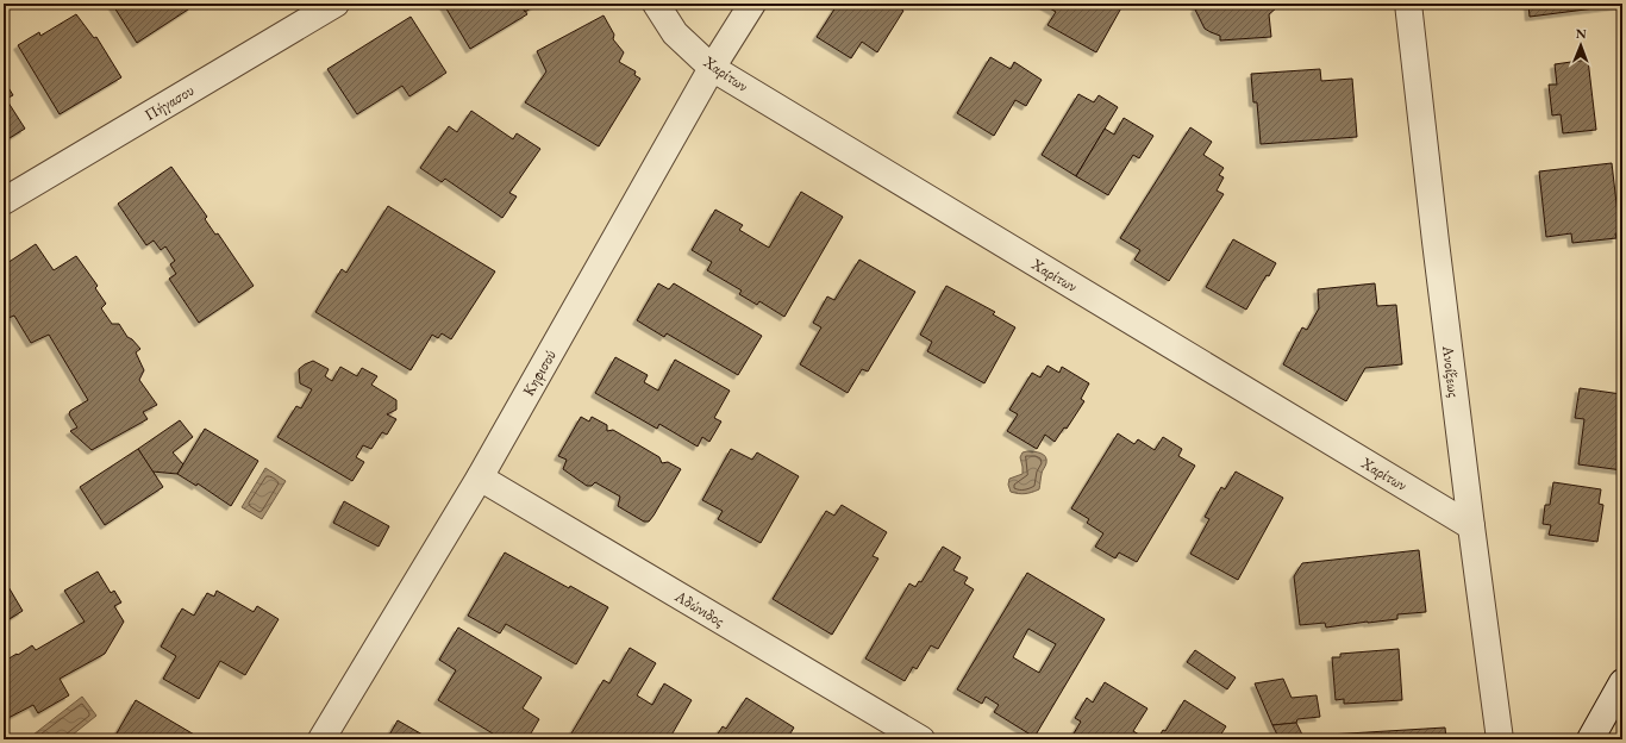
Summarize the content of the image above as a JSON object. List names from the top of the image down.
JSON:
{
  "streets": {
    "street": [
      "Χαρίτων",
      "Πήγασου",
      "Ανοίξεως",
      "Κηφισού",
      "Αδώνιδος"
    ]
  },
  "crossings": [
    ["Χαρίτων", "Ανοίξεως"],
    ["Χαρίτων", "Κηφισού"],
    ["Κηφισού", "Αδώνιδος"]
  ],
  "north": "top"
}
